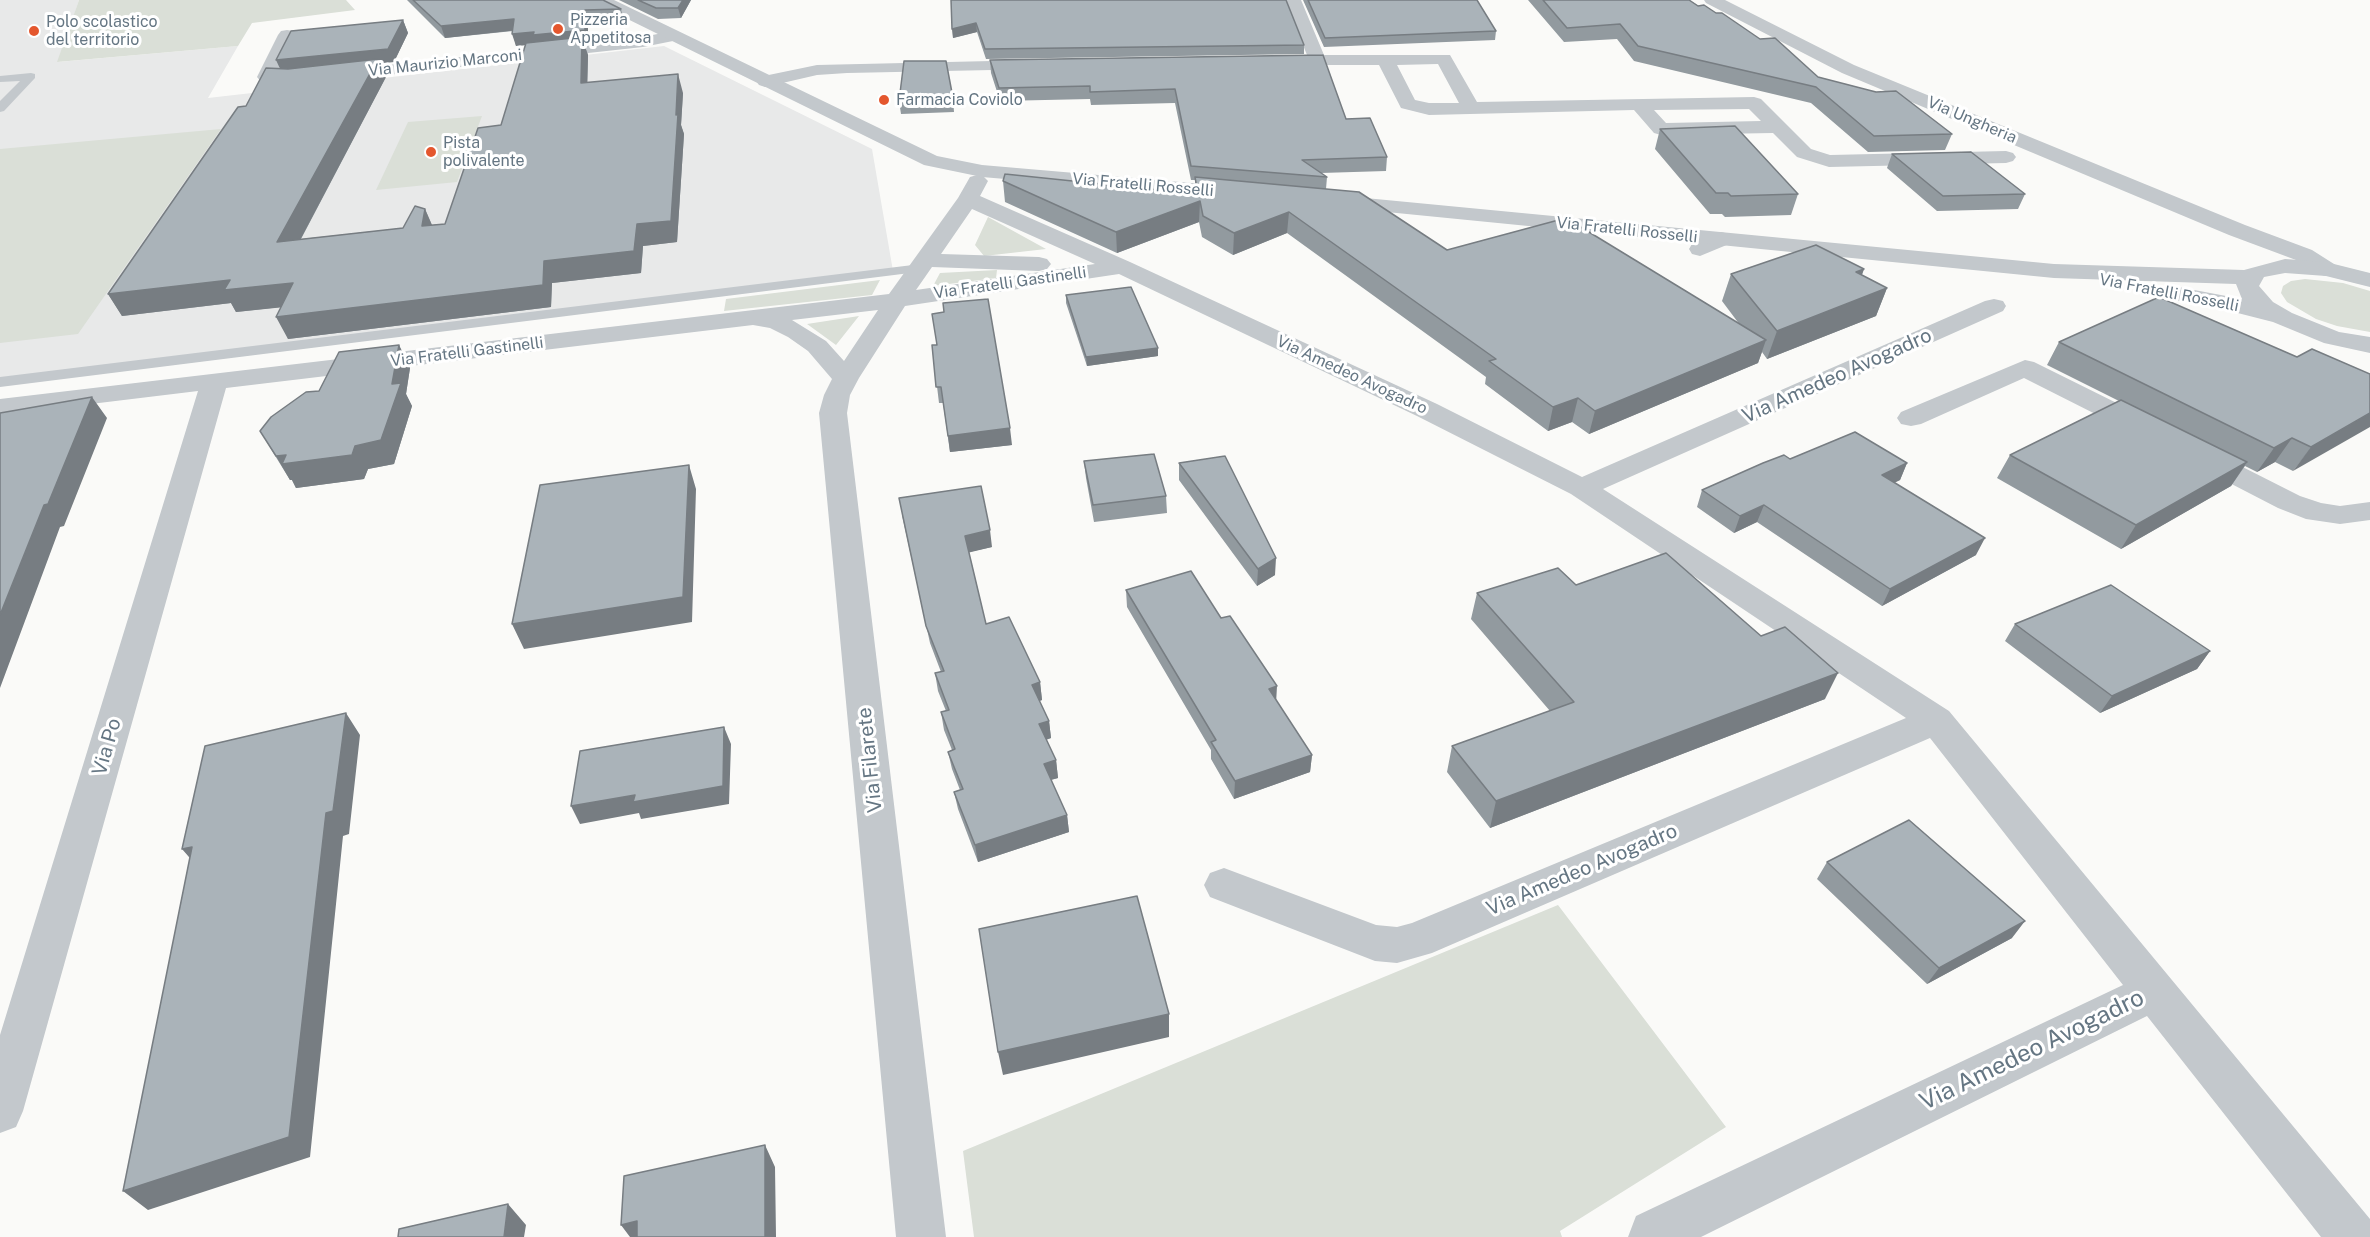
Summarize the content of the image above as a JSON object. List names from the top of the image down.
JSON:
{
  "streets": {
    "street": [
      "Via Maurizio Marconi",
      "Via Ungheria",
      "Via Fratelli Rosselli",
      "Via Fratelli Gastinelli",
      "Via Amedeo Avogadro",
      "Via Po",
      "Via Filarete"
    ]
  },
  "crossings": [
    ["Via Maurizio Marconi", "Via Fratelli Rosselli"],
    ["Via Ungheria", "Via Fratelli Rosselli"],
    ["Via Fratelli Rosselli", "Via Fratelli Gastinelli"],
    ["Via Fratelli Rosselli", "Via Amedeo Avogadro"],
    ["Via Fratelli Gastinelli", "Via Amedeo Avogadro"],
    ["Via Fratelli Gastinelli", "Via Po"],
    ["Via Fratelli Gastinelli", "Via Filarete"]
  ],
  "places": [
    "Pizzeria Appetitosa",
    "Polo scolastico del territorio",
    "Farmacia Coviolo",
    "Pista polivalente"
  ]
}
